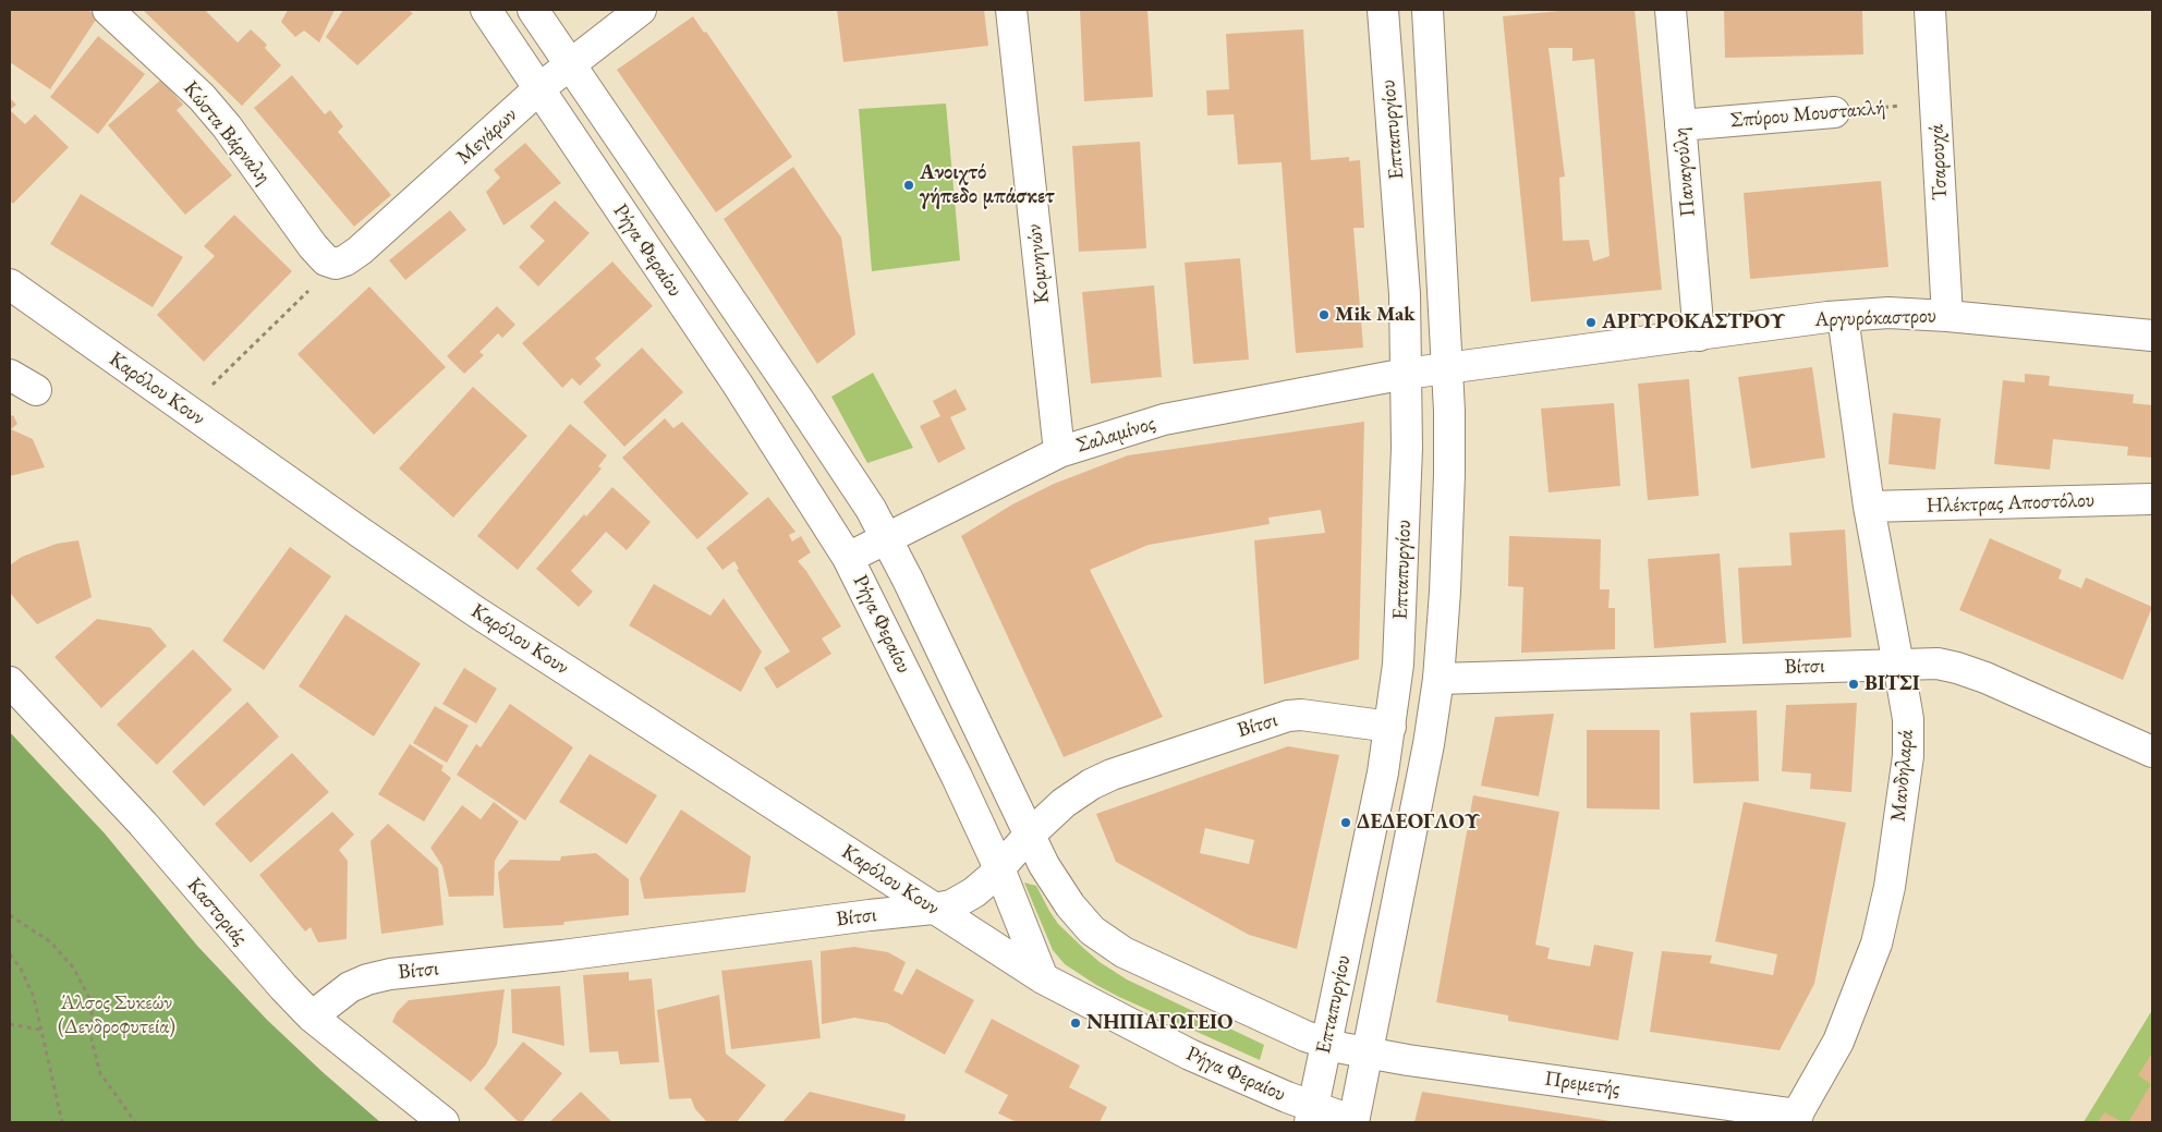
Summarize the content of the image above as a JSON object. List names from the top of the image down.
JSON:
{
  "streets": {
    "street": [
      "Σπύρου Μουστακλή",
      "Επταπυργίου",
      "Κώστα Βάρναλη",
      "Μεγάρων",
      "Τσαρουχά",
      "Παναγούλη",
      "Ρήγα Φεραίου",
      "Κομνηνών",
      "Αργυρόκαστρου",
      "Καρόλου Κουν",
      "Σαλαμίνος",
      "Ηλέκτρας Αποστόλου",
      "Βίτσι",
      "Μανδηλαρά",
      "Καστοριάς",
      "Πρεμετής"
    ]
  },
  "crossings": [
    ["Σπύρου Μουστακλή", "Τσαρουχά"],
    ["Σπύρου Μουστακλή", "Παναγούλη"],
    ["Επταπυργίου", "Ρήγα Φεραίου"],
    ["Επταπυργίου", "Αργυρόκαστρου"],
    ["Επταπυργίου", "Σαλαμίνος"],
    ["Επταπυργίου", "Βίτσι"],
    ["Επταπυργίου", "Πρεμετής"],
    ["Κώστα Βάρναλη", "Μεγάρων"],
    ["Μεγάρων", "Ρήγα Φεραίου"],
    ["Τσαρουχά", "Αργυρόκαστρου"],
    ["Παναγούλη", "Αργυρόκαστρου"],
    ["Ρήγα Φεραίου", "Καρόλου Κουν"],
    ["Ρήγα Φεραίου", "Σαλαμίνος"],
    ["Ρήγα Φεραίου", "Βίτσι"],
    ["Ρήγα Φεραίου", "Πρεμετής"],
    ["Κομνηνών", "Σαλαμίνος"],
    ["Αργυρόκαστρου", "Σαλαμίνος"],
    ["Αργυρόκαστρου", "Μανδηλαρά"],
    ["Καρόλου Κουν", "Βίτσι"],
    ["Ηλέκτρας Αποστόλου", "Μανδηλαρά"],
    ["Βίτσι", "Μανδηλαρά"],
    ["Βίτσι", "Καστοριάς"],
    ["Μανδηλαρά", "Πρεμετής"]
  ],
  "parks": ["Άλσος Συκεών (Δενδροφυτεία)"],
  "places": [
    "Ανοιχτό γήπεδο μπάσκετ",
    "Mik Mak",
    "ΑΡΓΥΡΟΚΑΣΤΡΟΥ",
    "ΒΙΤΣΙ",
    "ΔΕΔΕΟΓΛΟΥ",
    "ΝΗΠΙΑΓΩΓΕΙΟ"
  ]
}
